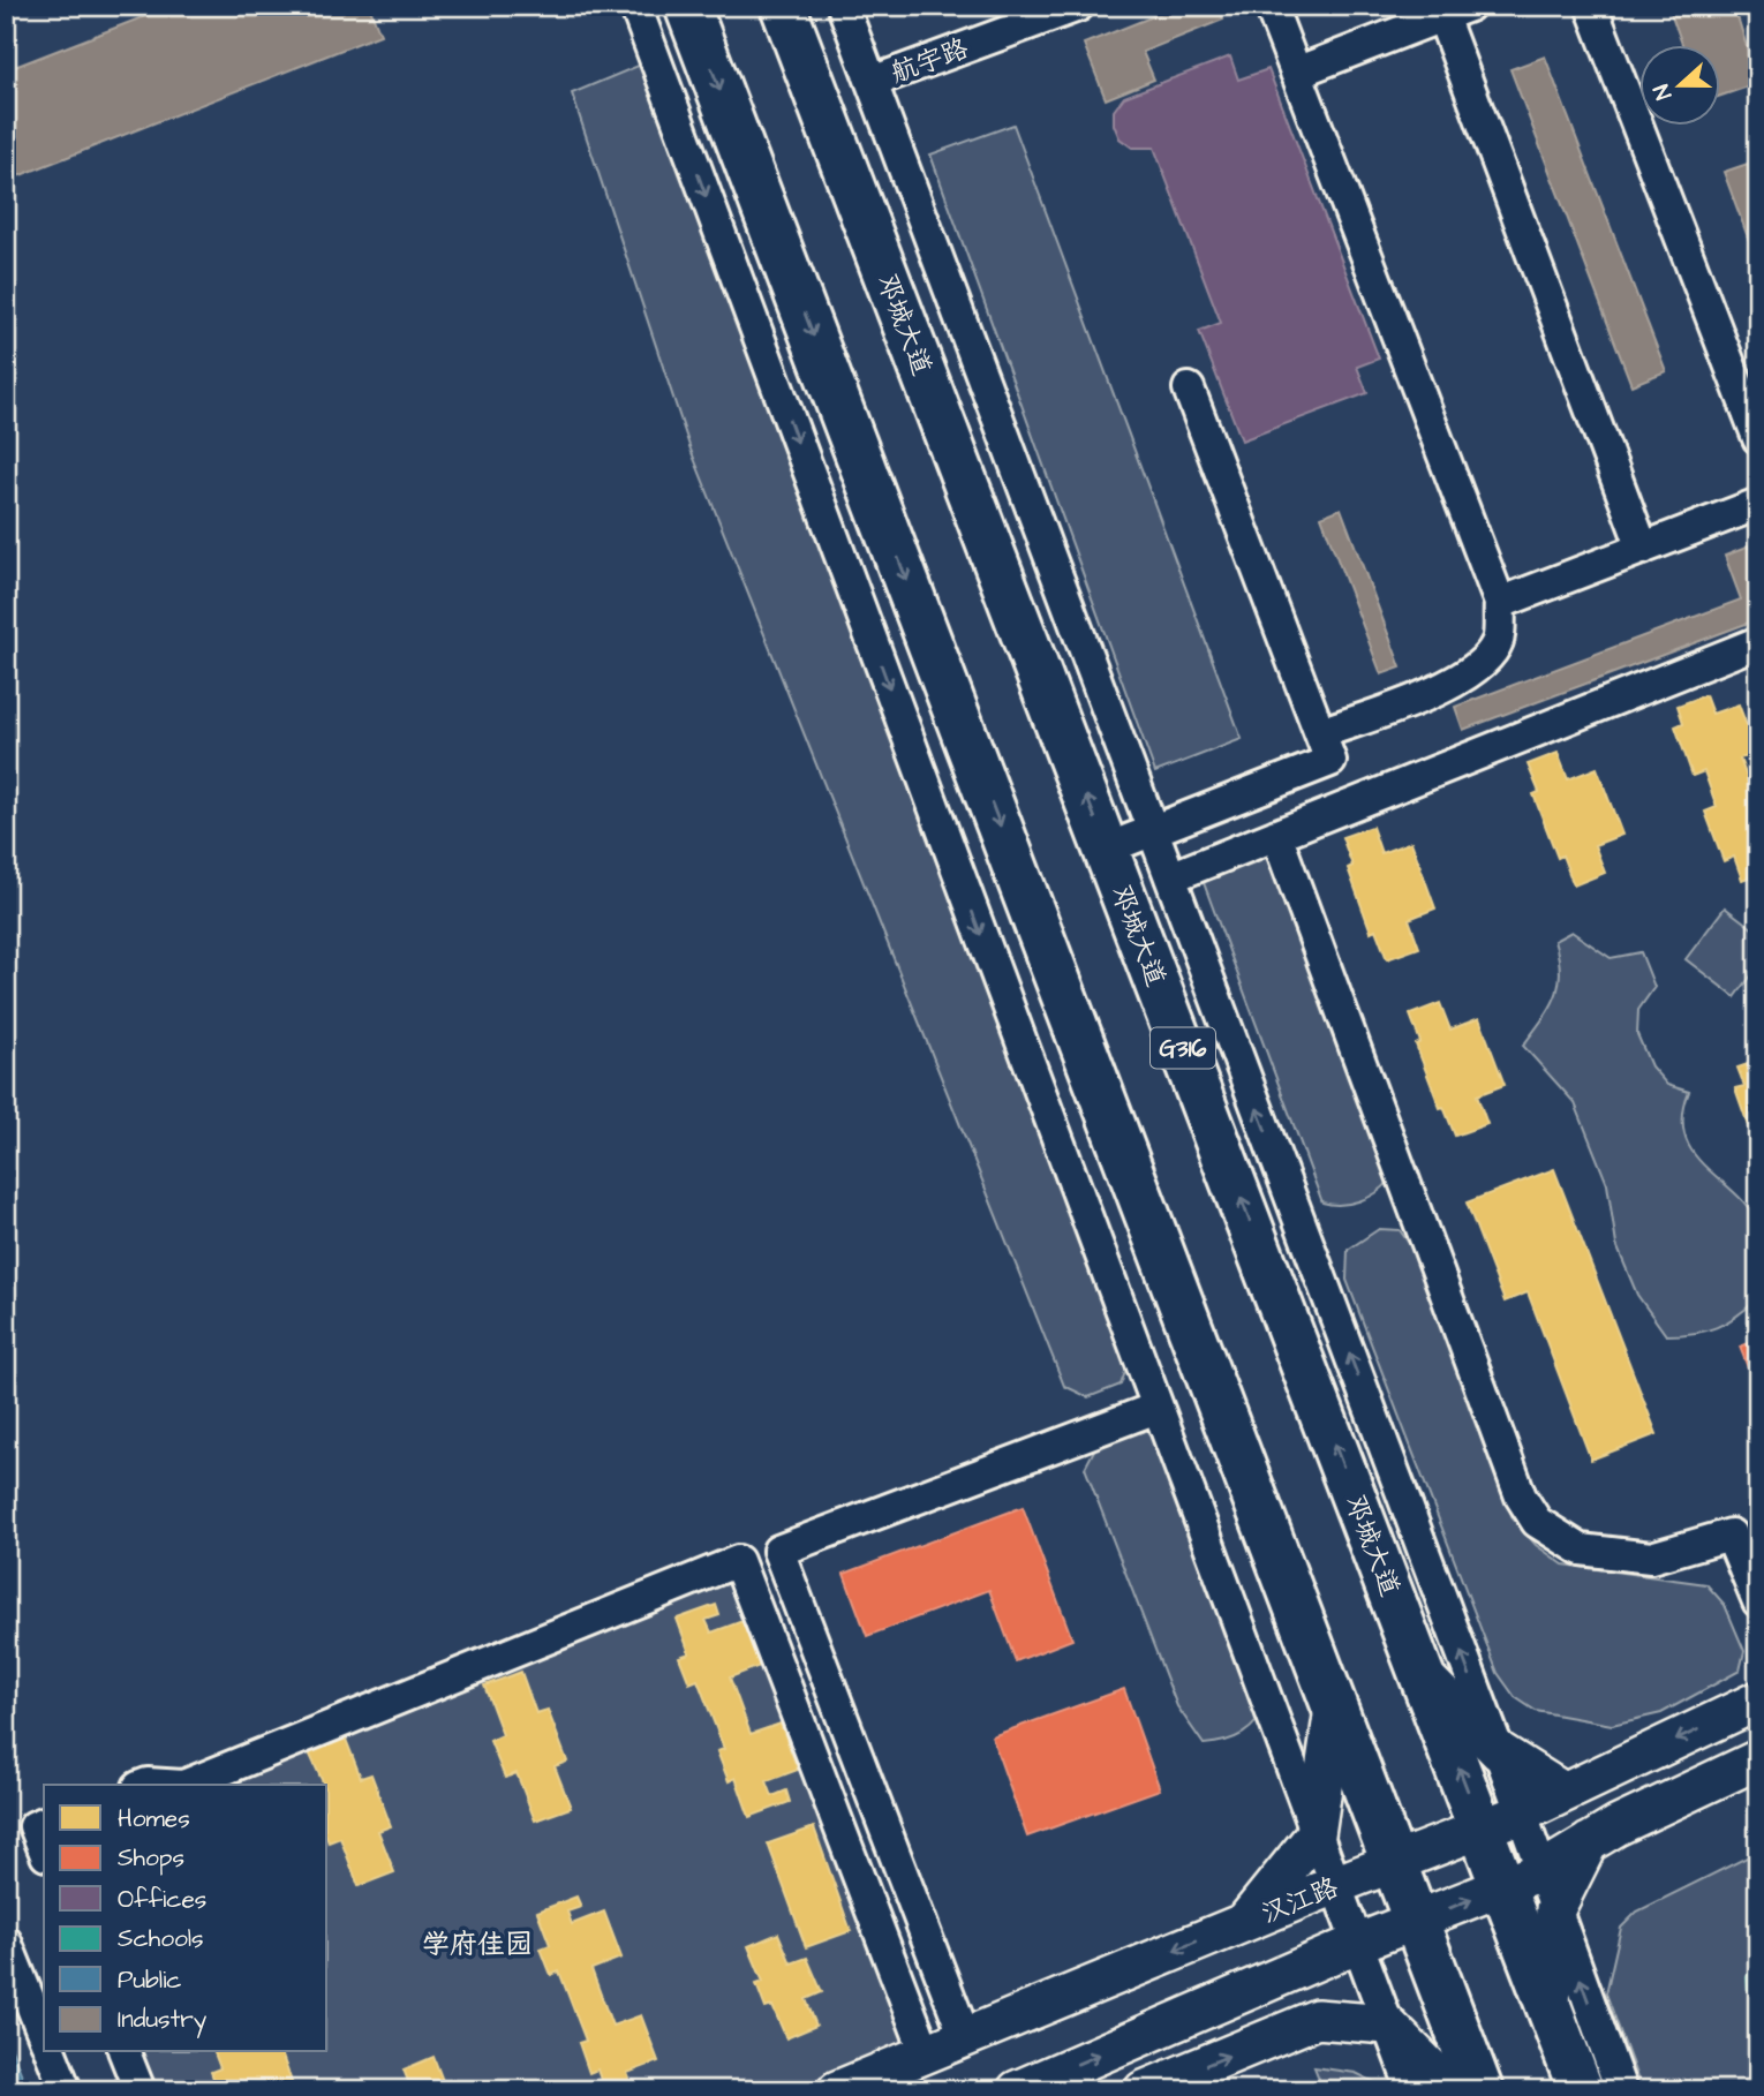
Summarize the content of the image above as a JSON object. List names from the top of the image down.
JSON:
{
  "streets": {
    "highway": ["邓城大道", "G316"],
    "main road": ["汉江路"],
    "street": ["航宇路"]
  },
  "crossings": [
    ["邓城大道", "汉江路"]
  ],
  "districts": ["学府佳园"],
  "legend": [
    "Homes",
    "Shops",
    "Offices",
    "Schools",
    "Public",
    "Industry"
  ],
  "north": "left"
}
